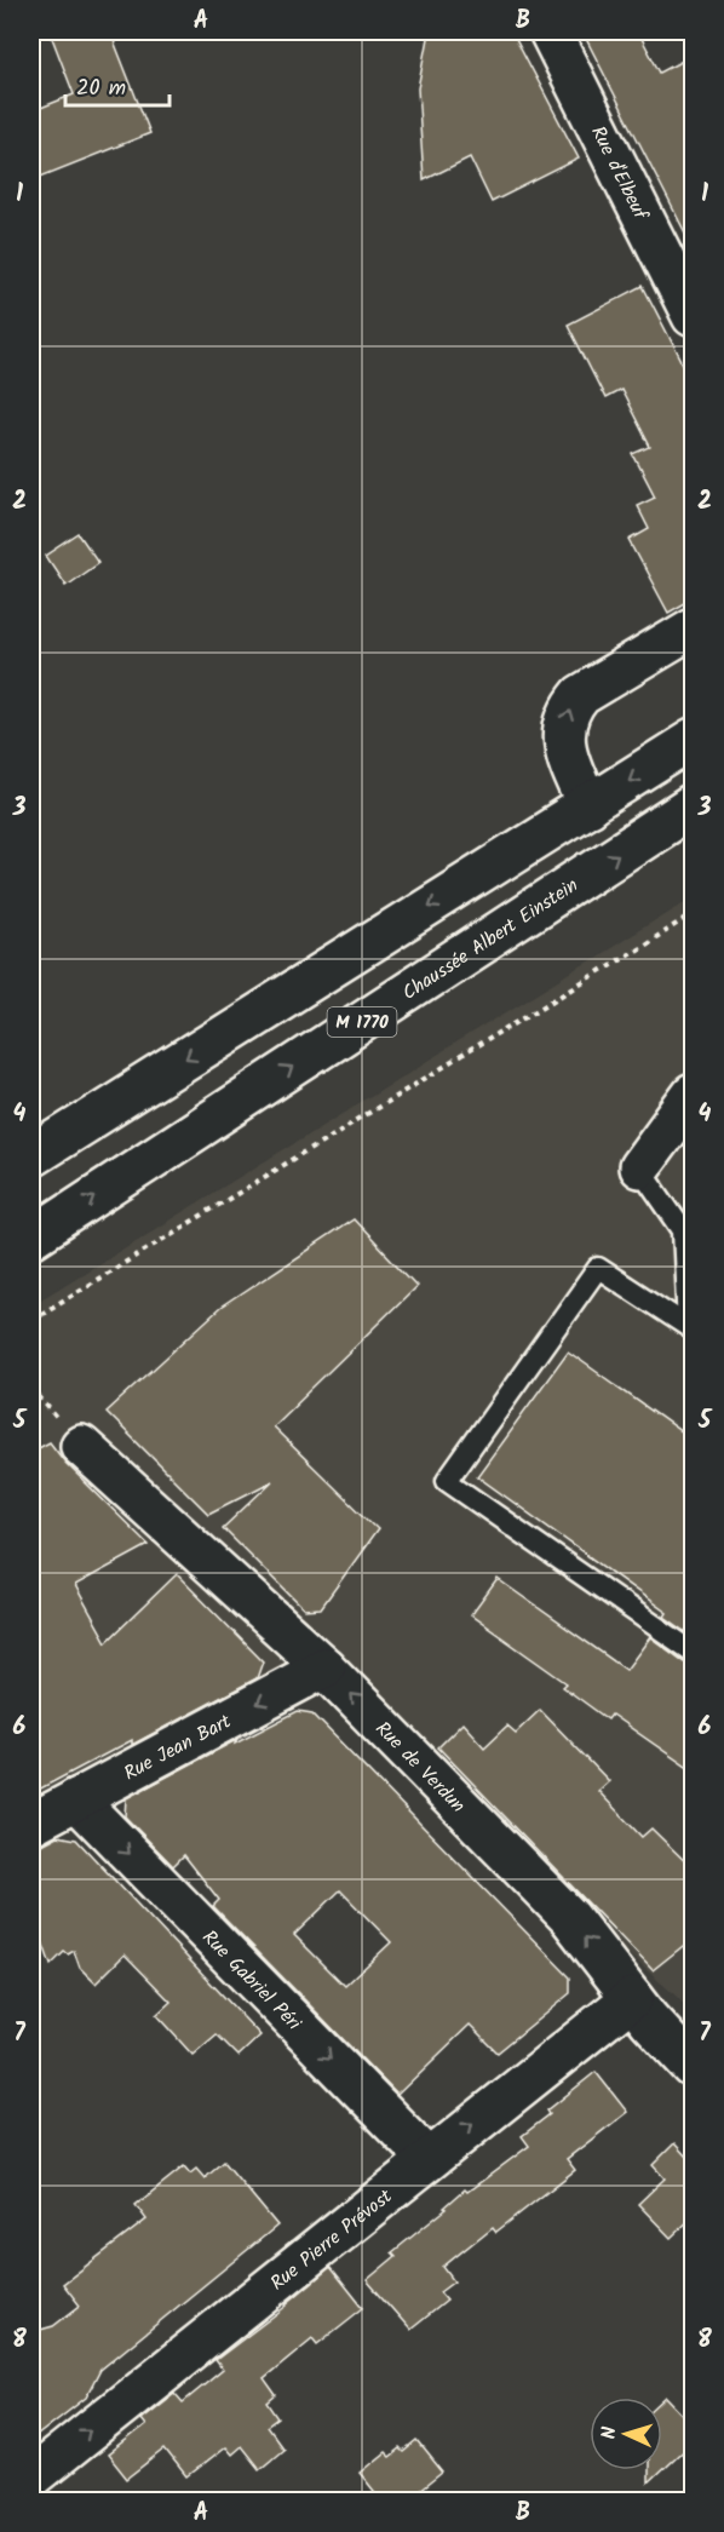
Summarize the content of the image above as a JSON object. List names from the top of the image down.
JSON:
{
  "streets": {
    "street": [
      "Rue d'Elbeuf",
      "Chaussée Albert Einstein",
      "M 1770",
      "Rue Jean Bart",
      "Rue de Verdun",
      "Rue Gabriel Péri",
      "Rue Pierre Prévost"
    ]
  },
  "crossings": [
    ["Rue Jean Bart", "Rue de Verdun"],
    ["Rue Jean Bart", "Rue Gabriel Péri"],
    ["Rue de Verdun", "Rue Pierre Prévost"],
    ["Rue Gabriel Péri", "Rue Pierre Prévost"]
  ],
  "one_way": [
    "Rue Jean Bart",
    "Rue de Verdun",
    "Rue Gabriel Péri",
    "Rue Pierre Prévost"
  ],
  "scale_bar": "20 m",
  "north": "left",
  "grid": {
    "columns": ["A", "B"],
    "rows": [
      "1",
      "2",
      "3",
      "4",
      "5",
      "6",
      "7",
      "8"
    ]
  }
}
